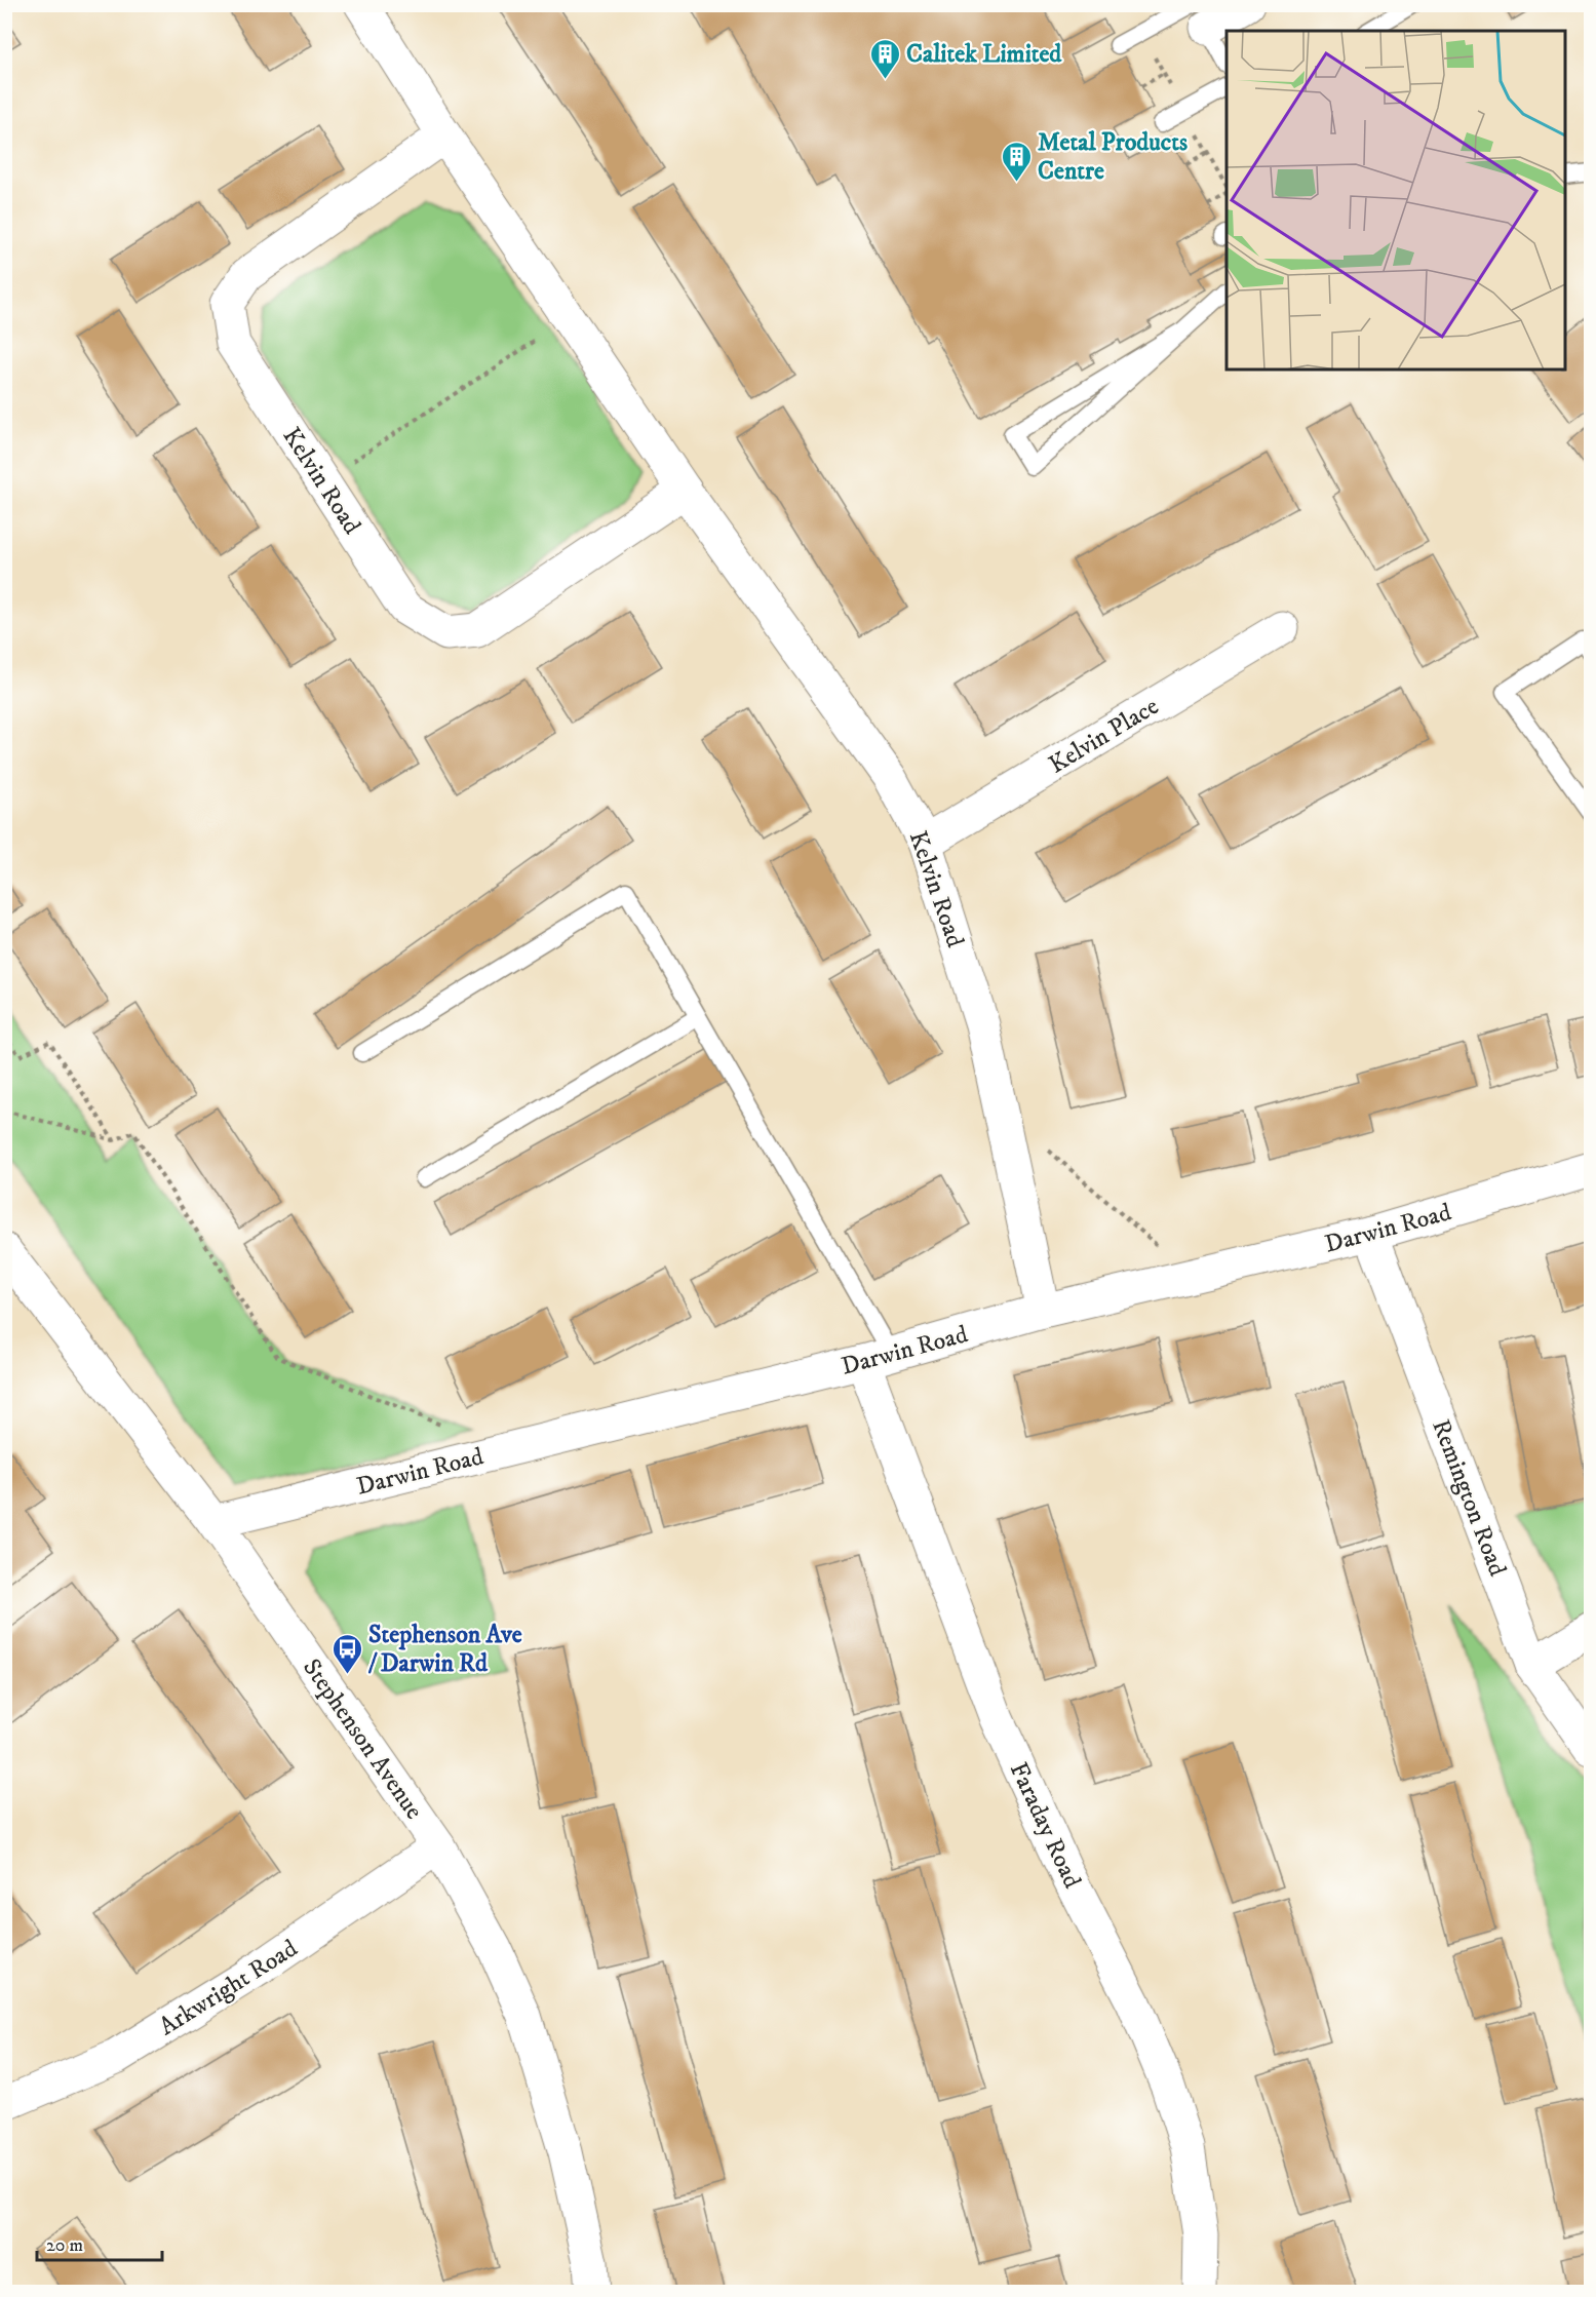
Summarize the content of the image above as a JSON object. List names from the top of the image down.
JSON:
{
  "streets": {
    "street": [
      "Kelvin Road",
      "Kelvin Place",
      "Darwin Road",
      "Remington Road",
      "Stephenson Avenue",
      "Faraday Road",
      "Arkwright Road"
    ]
  },
  "crossings": [
    ["Kelvin Road", "Kelvin Place"],
    ["Kelvin Road", "Darwin Road"],
    ["Darwin Road", "Remington Road"],
    ["Darwin Road", "Stephenson Avenue"],
    ["Darwin Road", "Faraday Road"],
    ["Stephenson Avenue", "Arkwright Road"]
  ],
  "places": {
    "building": ["Calitek Limited", "Metal Products Centre"],
    "bus stop": ["Stephenson Ave / Darwin Rd"]
  },
  "scale_bar": "20 m"
}
